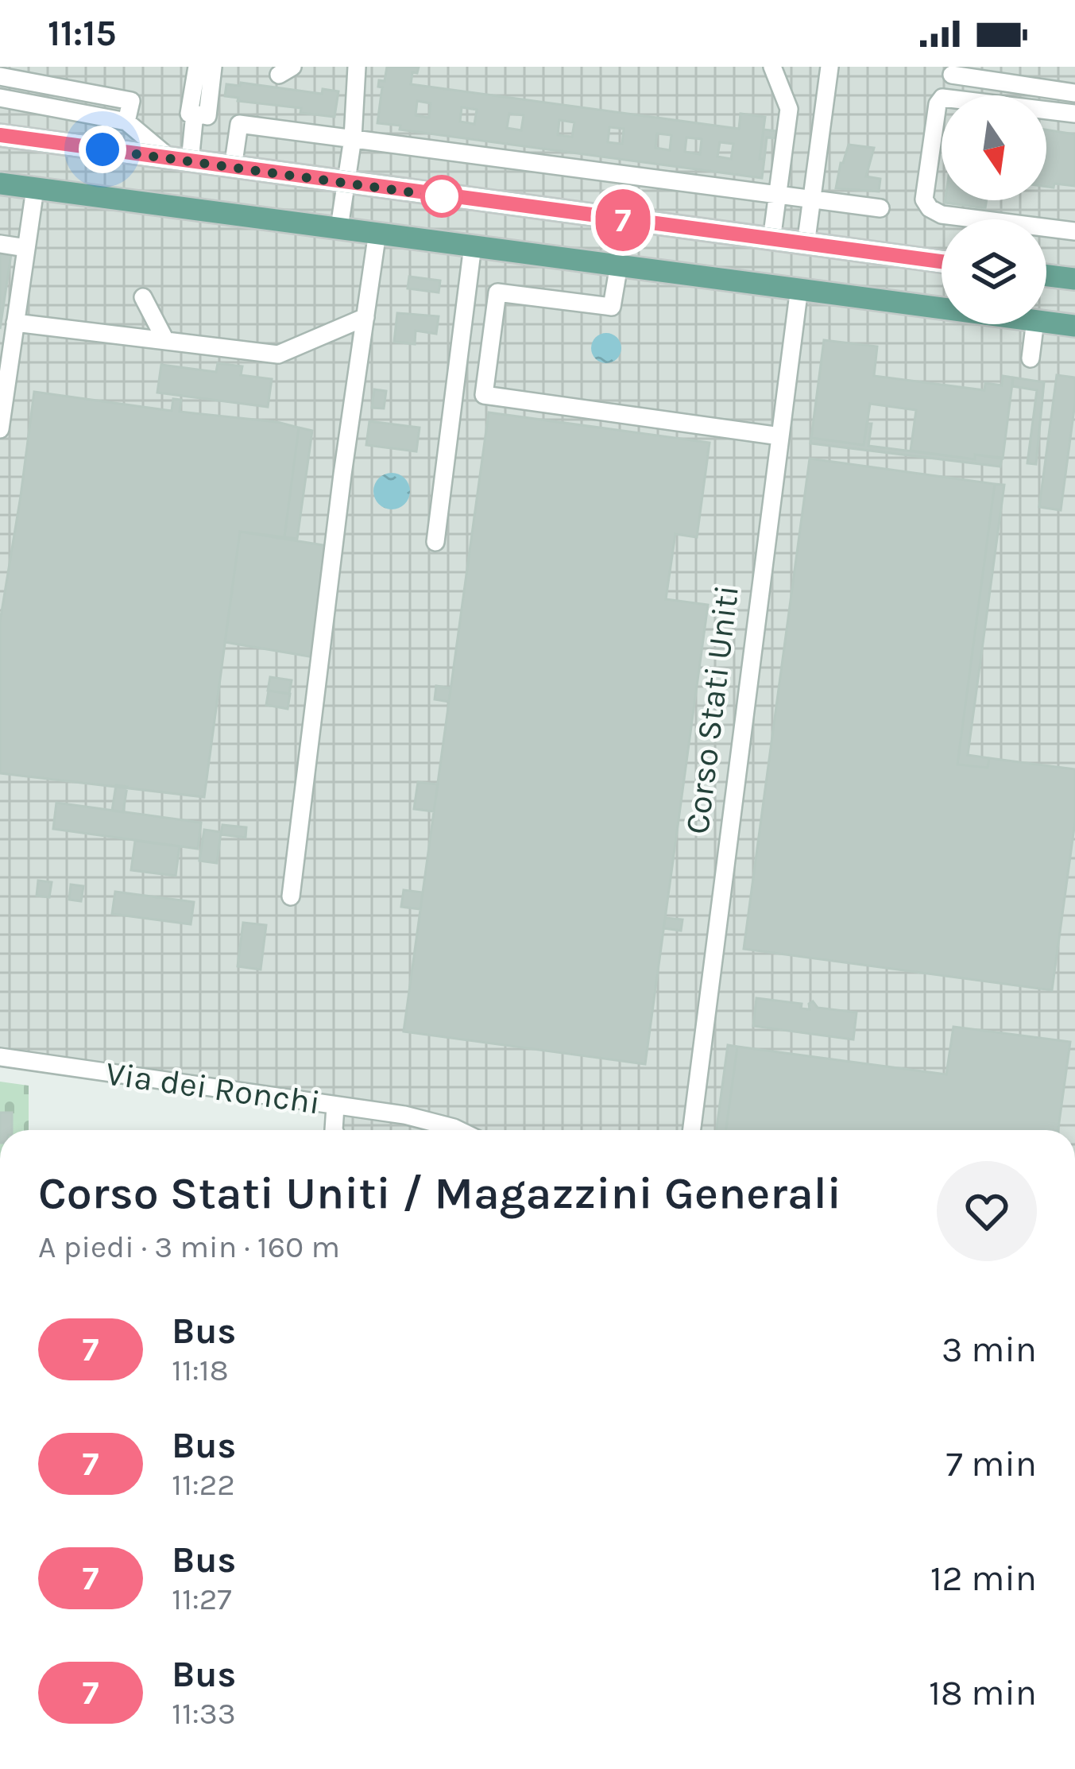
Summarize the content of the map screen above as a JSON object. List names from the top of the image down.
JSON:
{
  "streets": {
    "street": ["Corso Stati Uniti", "Via dei Ronchi"]
  },
  "lines": ["bus line 7"],
  "north": "bottom",
  "page": {
    "status": "11:15",
    "on_map": "7",
    "heading": ["Corso Stati Uniti / Magazzini Generali", "A piedi · 3 min · 160 m"],
    "list": [
      {
        "mark": "7",
        "name": "Bus",
        "note": "11:18",
        "value": "3 min"
      },
      {
        "mark": "7",
        "name": "Bus",
        "note": "11:22",
        "value": "7 min"
      },
      {
        "mark": "7",
        "name": "Bus",
        "note": "11:27",
        "value": "12 min"
      },
      {
        "mark": "7",
        "name": "Bus",
        "note": "11:33",
        "value": "18 min"
      }
    ]
  }
}
